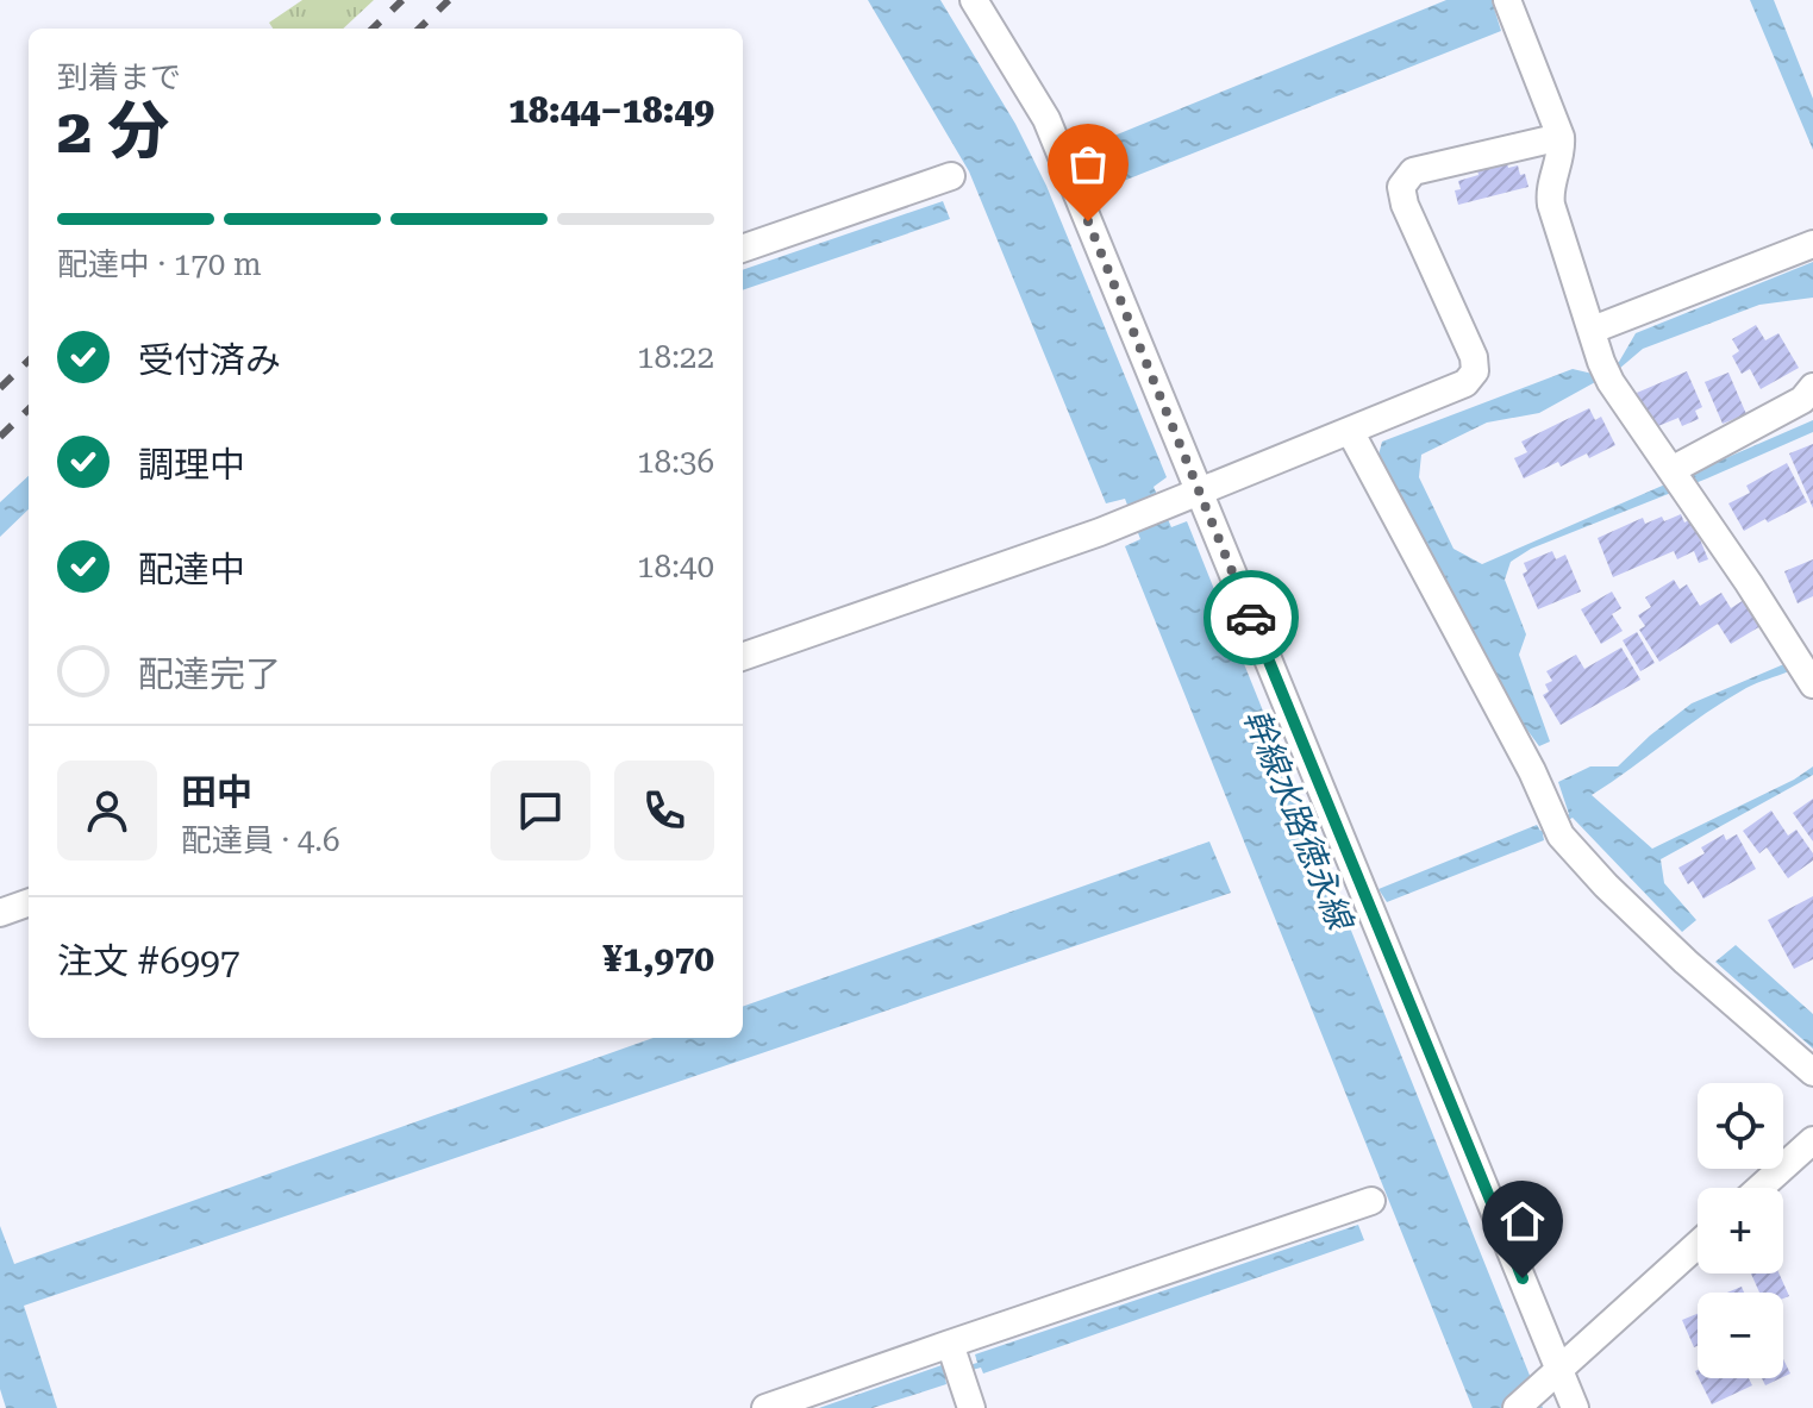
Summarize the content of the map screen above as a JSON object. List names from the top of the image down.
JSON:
{
  "water": ["幹線水路徳永線"],
  "page": {
    "heading": ["2 分", "到着まで", "18:44–18:49"],
    "panel": [
      "田中",
      "配達員 · 4.6",
      "注文 #6997",
      "¥1,970"
    ],
    "bar": "配達中 · 170 m",
    "list": [
      ["受付済み", "18:22"],
      ["調理中", "18:36"],
      ["配達中", "18:40"],
      "配達完了"
    ],
    "map_buttons": ["+", "−"]
  }
}
